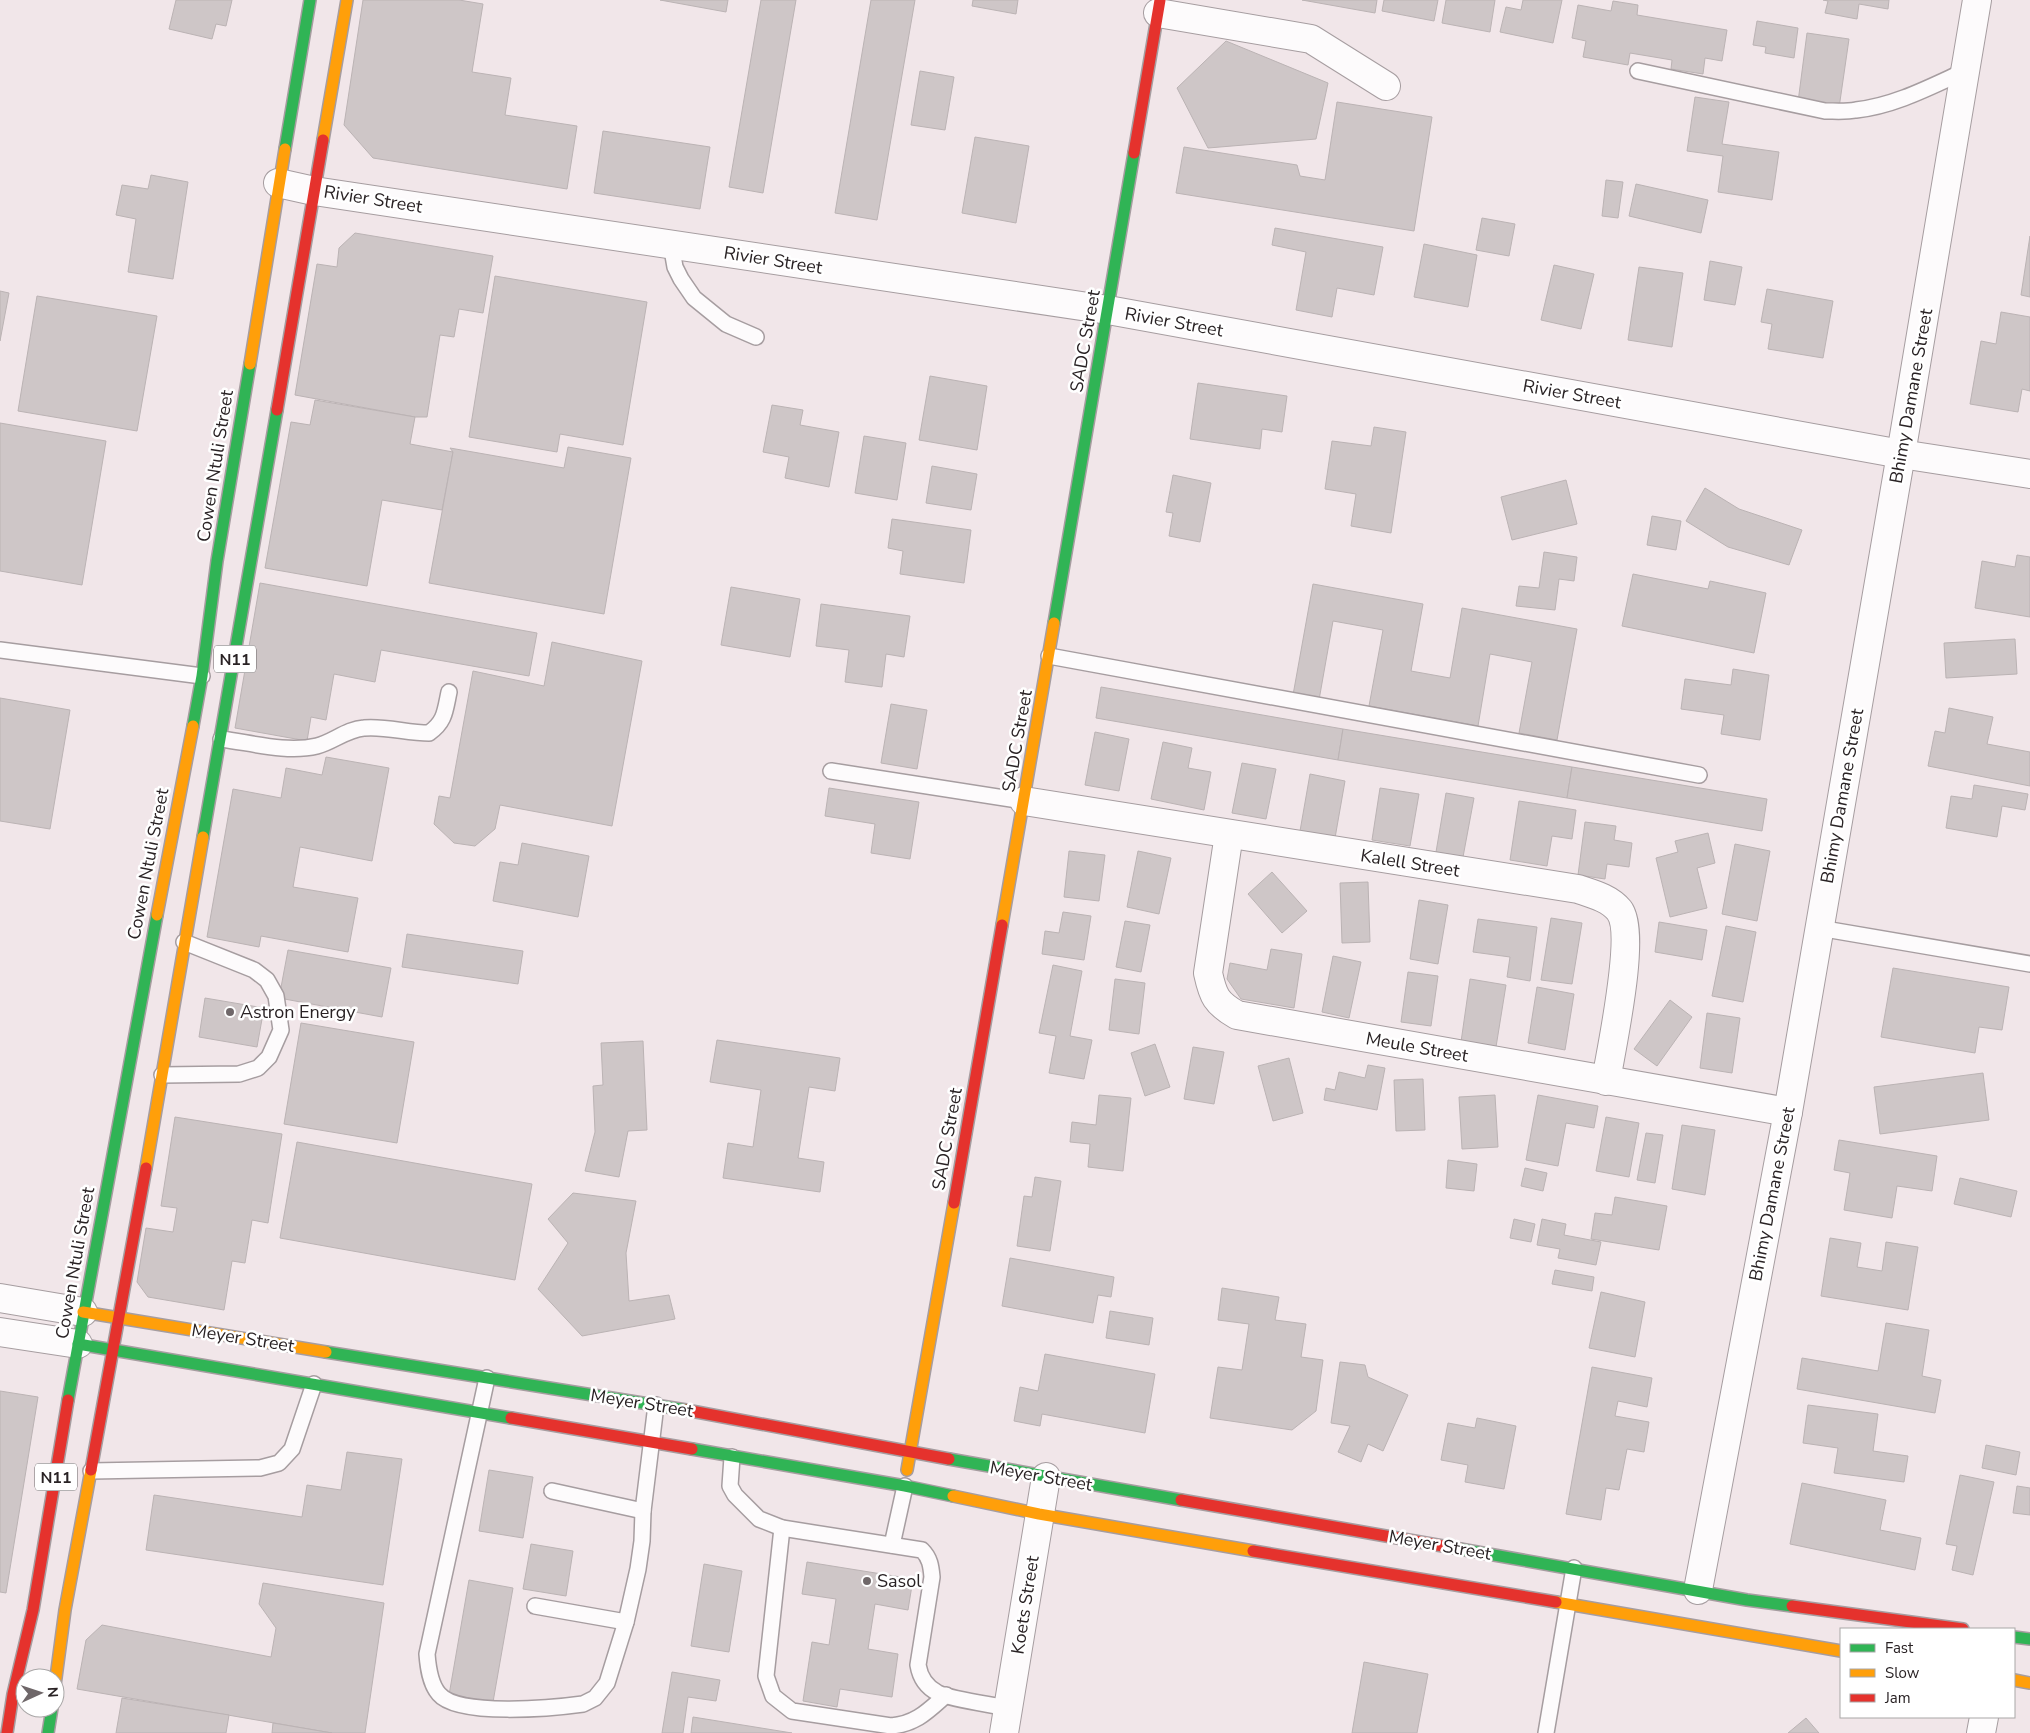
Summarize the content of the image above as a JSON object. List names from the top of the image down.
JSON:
{
  "streets": {
    "main road": [
      "SADC Street",
      "Cowen Ntuli Street",
      "N11",
      "Meyer Street"
    ],
    "street": [
      "Rivier Street",
      "Bhimy Damane Street",
      "Kalell Street",
      "Meule Street",
      "Koets Street"
    ]
  },
  "crossings": [
    ["Rivier Street", "SADC Street"],
    ["Rivier Street", "Bhimy Damane Street"],
    ["Rivier Street", "Cowen Ntuli Street"],
    ["Rivier Street", "N11"],
    ["SADC Street", "Kalell Street"],
    ["SADC Street", "Meyer Street"],
    ["Bhimy Damane Street", "Meule Street"],
    ["Bhimy Damane Street", "Meyer Street"],
    ["Cowen Ntuli Street", "Meyer Street"],
    ["N11", "Meyer Street"],
    ["Kalell Street", "Meule Street"],
    ["Meyer Street", "Koets Street"]
  ],
  "places": ["Astron Energy", "Sasol"],
  "legend": ["Fast", "Slow", "Jam"],
  "north": "right"
}
